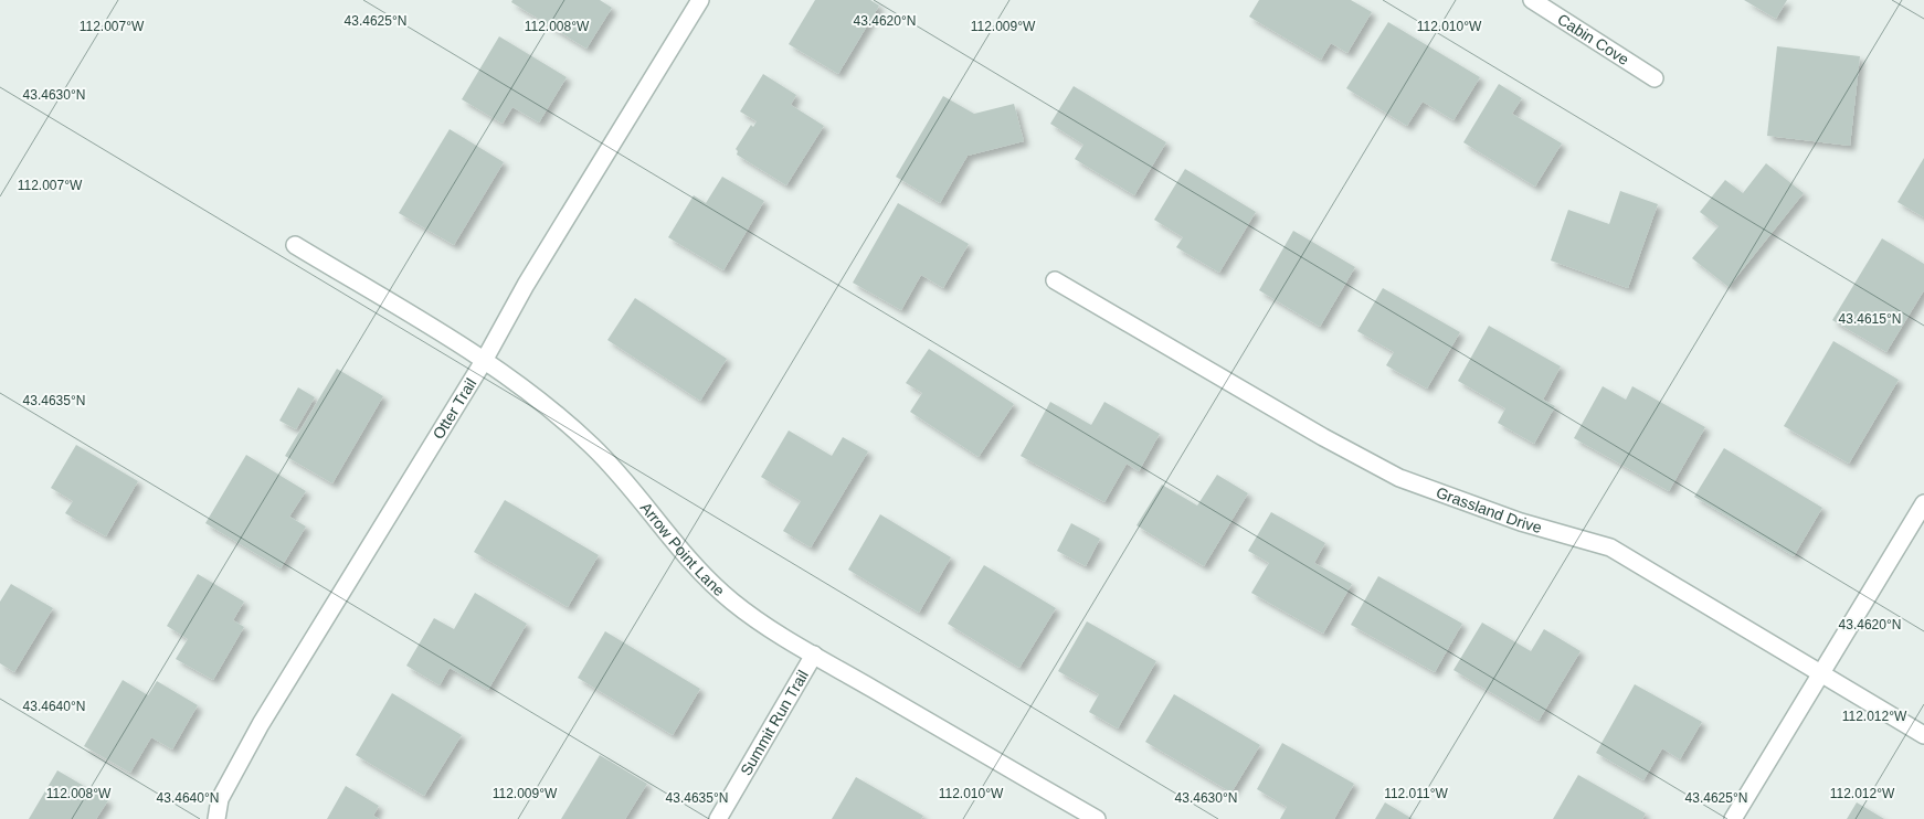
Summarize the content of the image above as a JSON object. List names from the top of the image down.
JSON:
{
  "streets": {
    "street": [
      "Cabin Cove",
      "Otter Trail",
      "Grassland Drive",
      "Arrow Point Lane",
      "Summit Run Trail"
    ]
  },
  "crossings": [
    ["Otter Trail", "Arrow Point Lane"],
    ["Arrow Point Lane", "Summit Run Trail"]
  ],
  "coordinates": [
    "43.4625°N",
    "43.4620°N",
    "112.007°W",
    "112.008°W",
    "112.009°W",
    "112.010°W",
    "43.4630°N",
    "43.4615°N",
    "43.4635°N",
    "43.4640°N",
    "112.012°W",
    "112.011°W"
  ]
}
